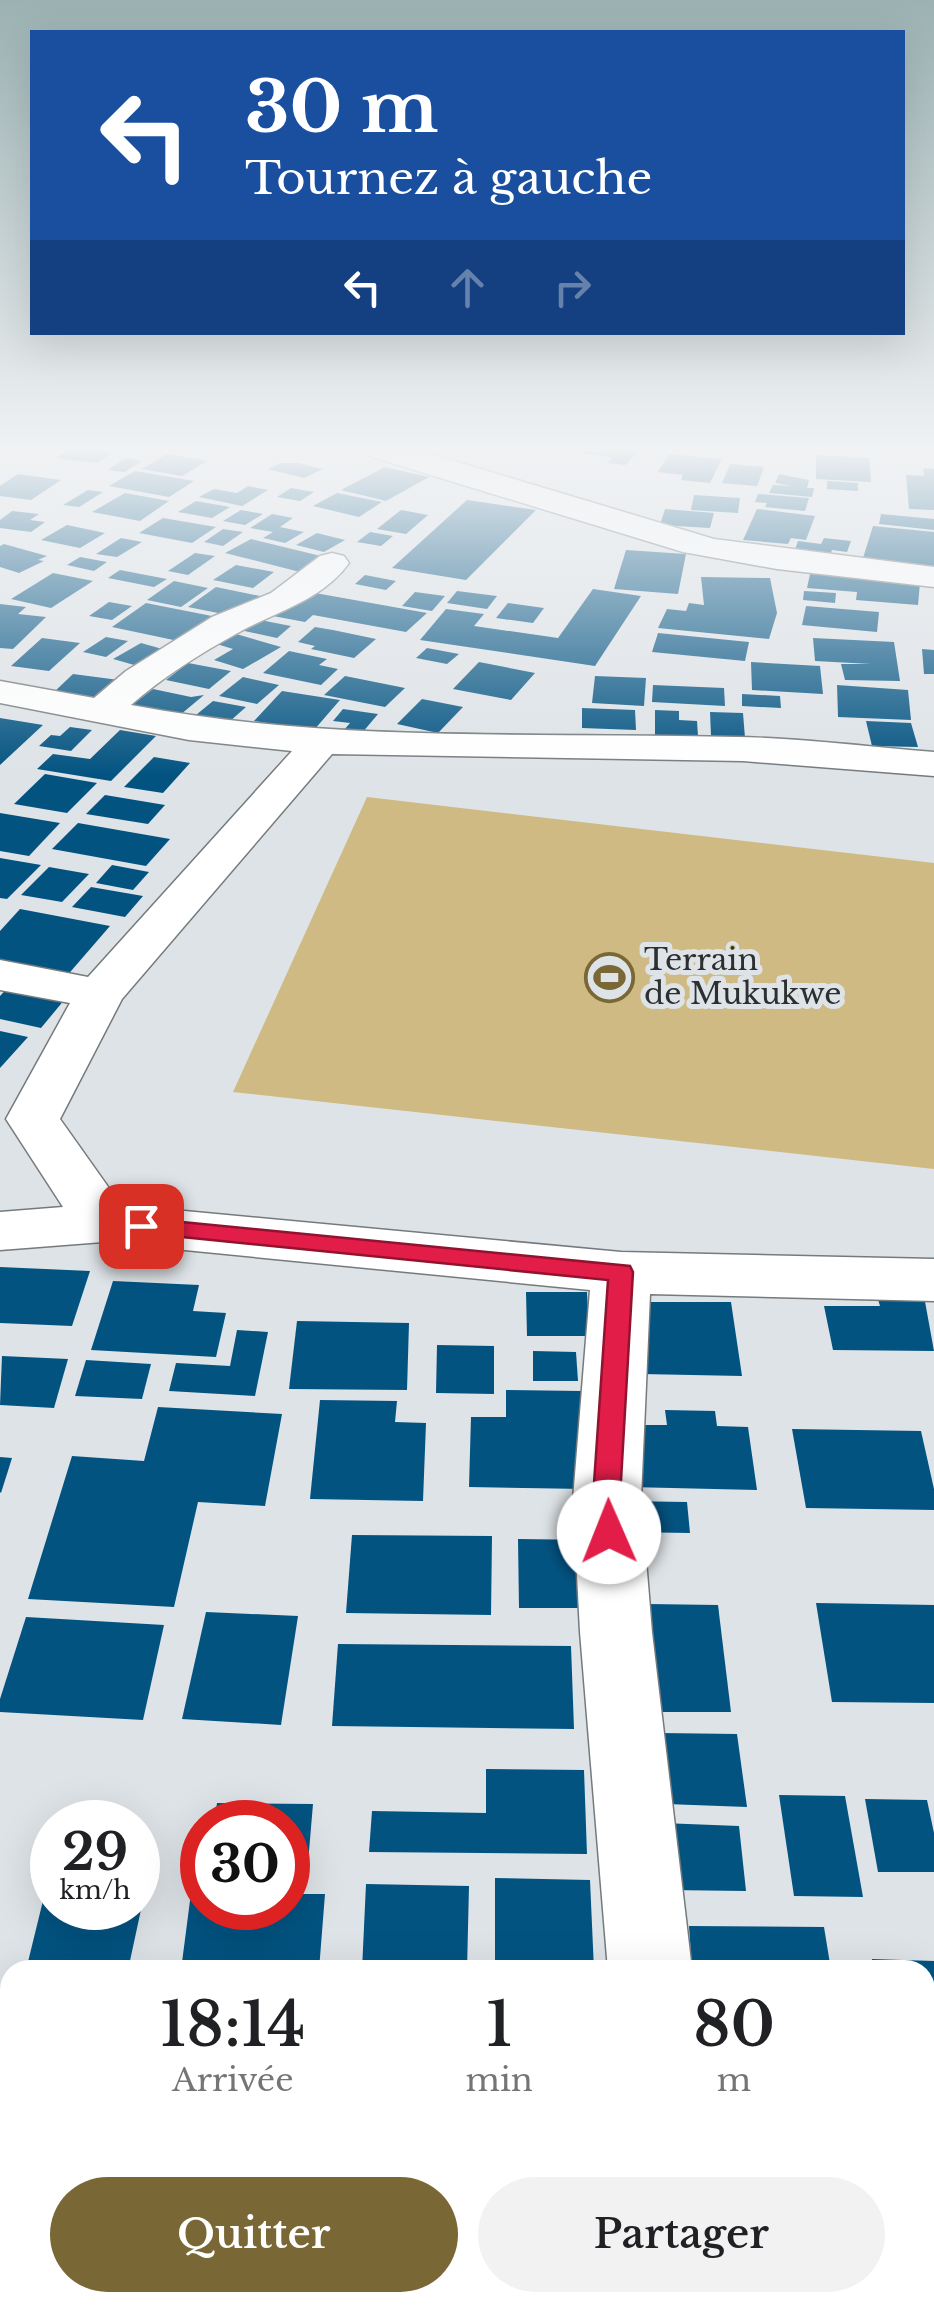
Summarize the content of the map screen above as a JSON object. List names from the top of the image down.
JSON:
{
  "places": {
    "sports": ["Terrain de Mukukwe"]
  },
  "page": {
    "turn": ["30 m", "Tournez à gauche"],
    "speed": "29 km/h",
    "limit": "30",
    "eta": [
      "18:14",
      "Arrivée",
      "1",
      "min",
      "80",
      "m"
    ],
    "buttons": ["Quitter", "Partager"]
  }
}
